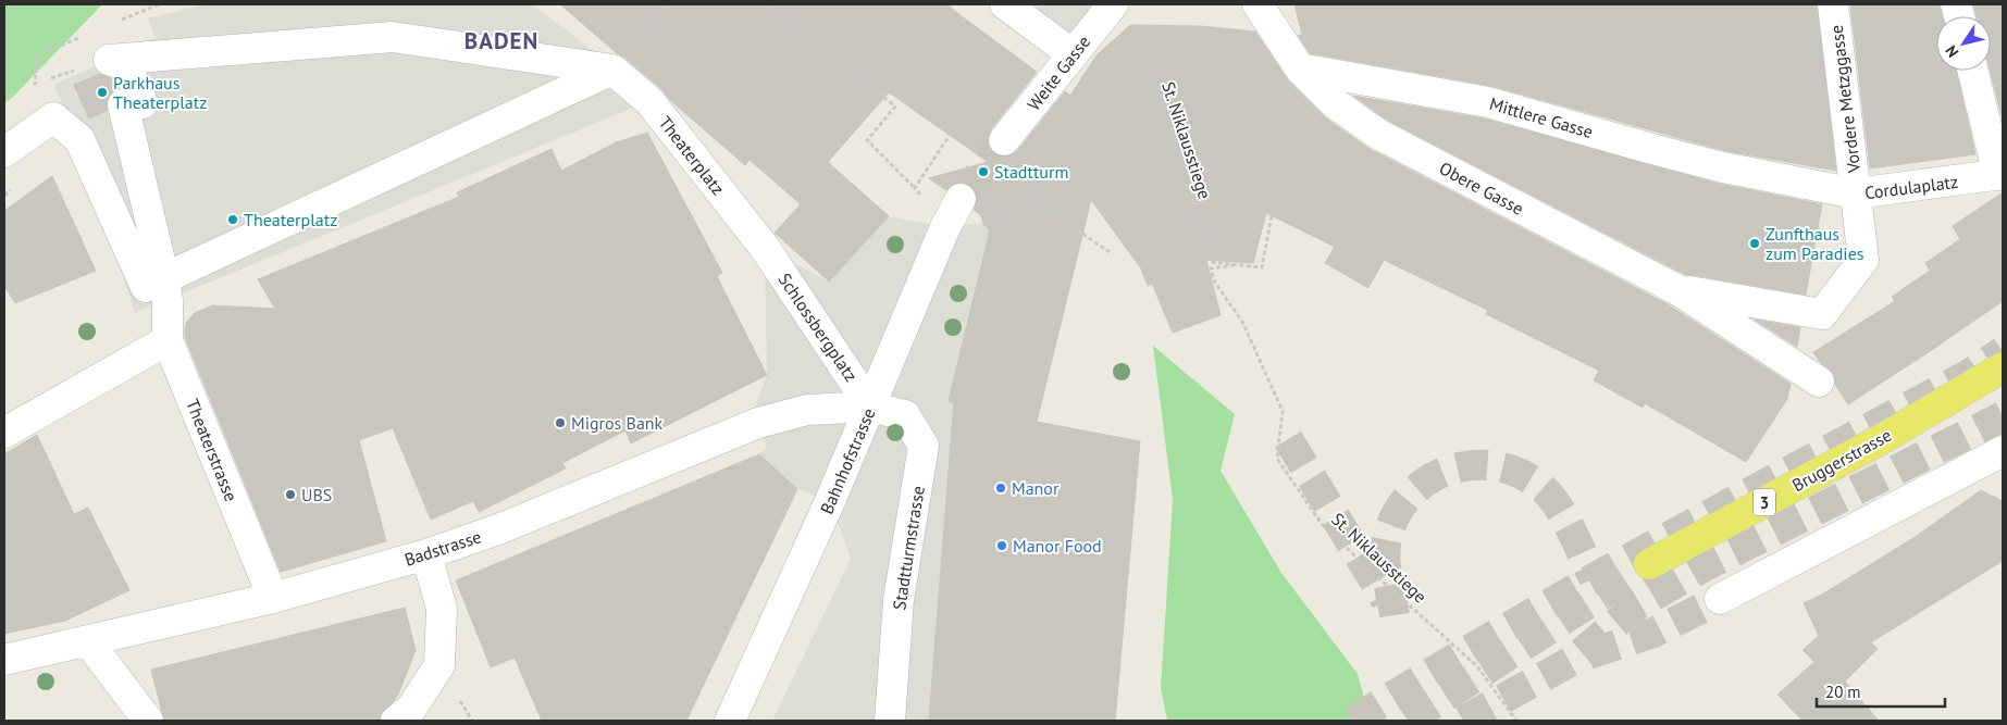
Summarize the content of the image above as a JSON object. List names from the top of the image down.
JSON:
{
  "streets": {
    "main road": ["Bruggerstrasse", "3"],
    "street": [
      "Weite Gasse",
      "Vordere Metzggasse",
      "Mittlere Gasse",
      "Theaterplatz",
      "Cordulaplatz",
      "Obere Gasse",
      "Schlossbergplatz",
      "Theaterstrasse",
      "Bahnhofstrasse",
      "Badstrasse",
      "Stadtturmstrasse"
    ],
    "path": ["St. Niklausstiege"]
  },
  "crossings": [
    ["Vordere Metzggasse", "Mittlere Gasse"],
    ["Vordere Metzggasse", "Cordulaplatz"],
    ["Mittlere Gasse", "Cordulaplatz"],
    ["Mittlere Gasse", "Obere Gasse"],
    ["St. Niklausstiege", "Obere Gasse"],
    ["Theaterplatz", "Schlossbergplatz"],
    ["Cordulaplatz", "Obere Gasse"],
    ["Schlossbergplatz", "Bahnhofstrasse"],
    ["Schlossbergplatz", "Badstrasse"],
    ["Schlossbergplatz", "Stadtturmstrasse"],
    ["Theaterstrasse", "Badstrasse"],
    ["Bahnhofstrasse", "Badstrasse"],
    ["Bahnhofstrasse", "Stadtturmstrasse"],
    ["Badstrasse", "Stadtturmstrasse"]
  ],
  "districts": ["BADEN"],
  "places": [
    "Parkhaus Theaterplatz",
    "Stadtturm",
    "Theaterplatz",
    "Zunfthaus zum Paradies",
    "Migros Bank",
    "Manor",
    "UBS",
    "Manor Food"
  ],
  "scale_bar": "20 m",
  "north": "bottom left"
}
